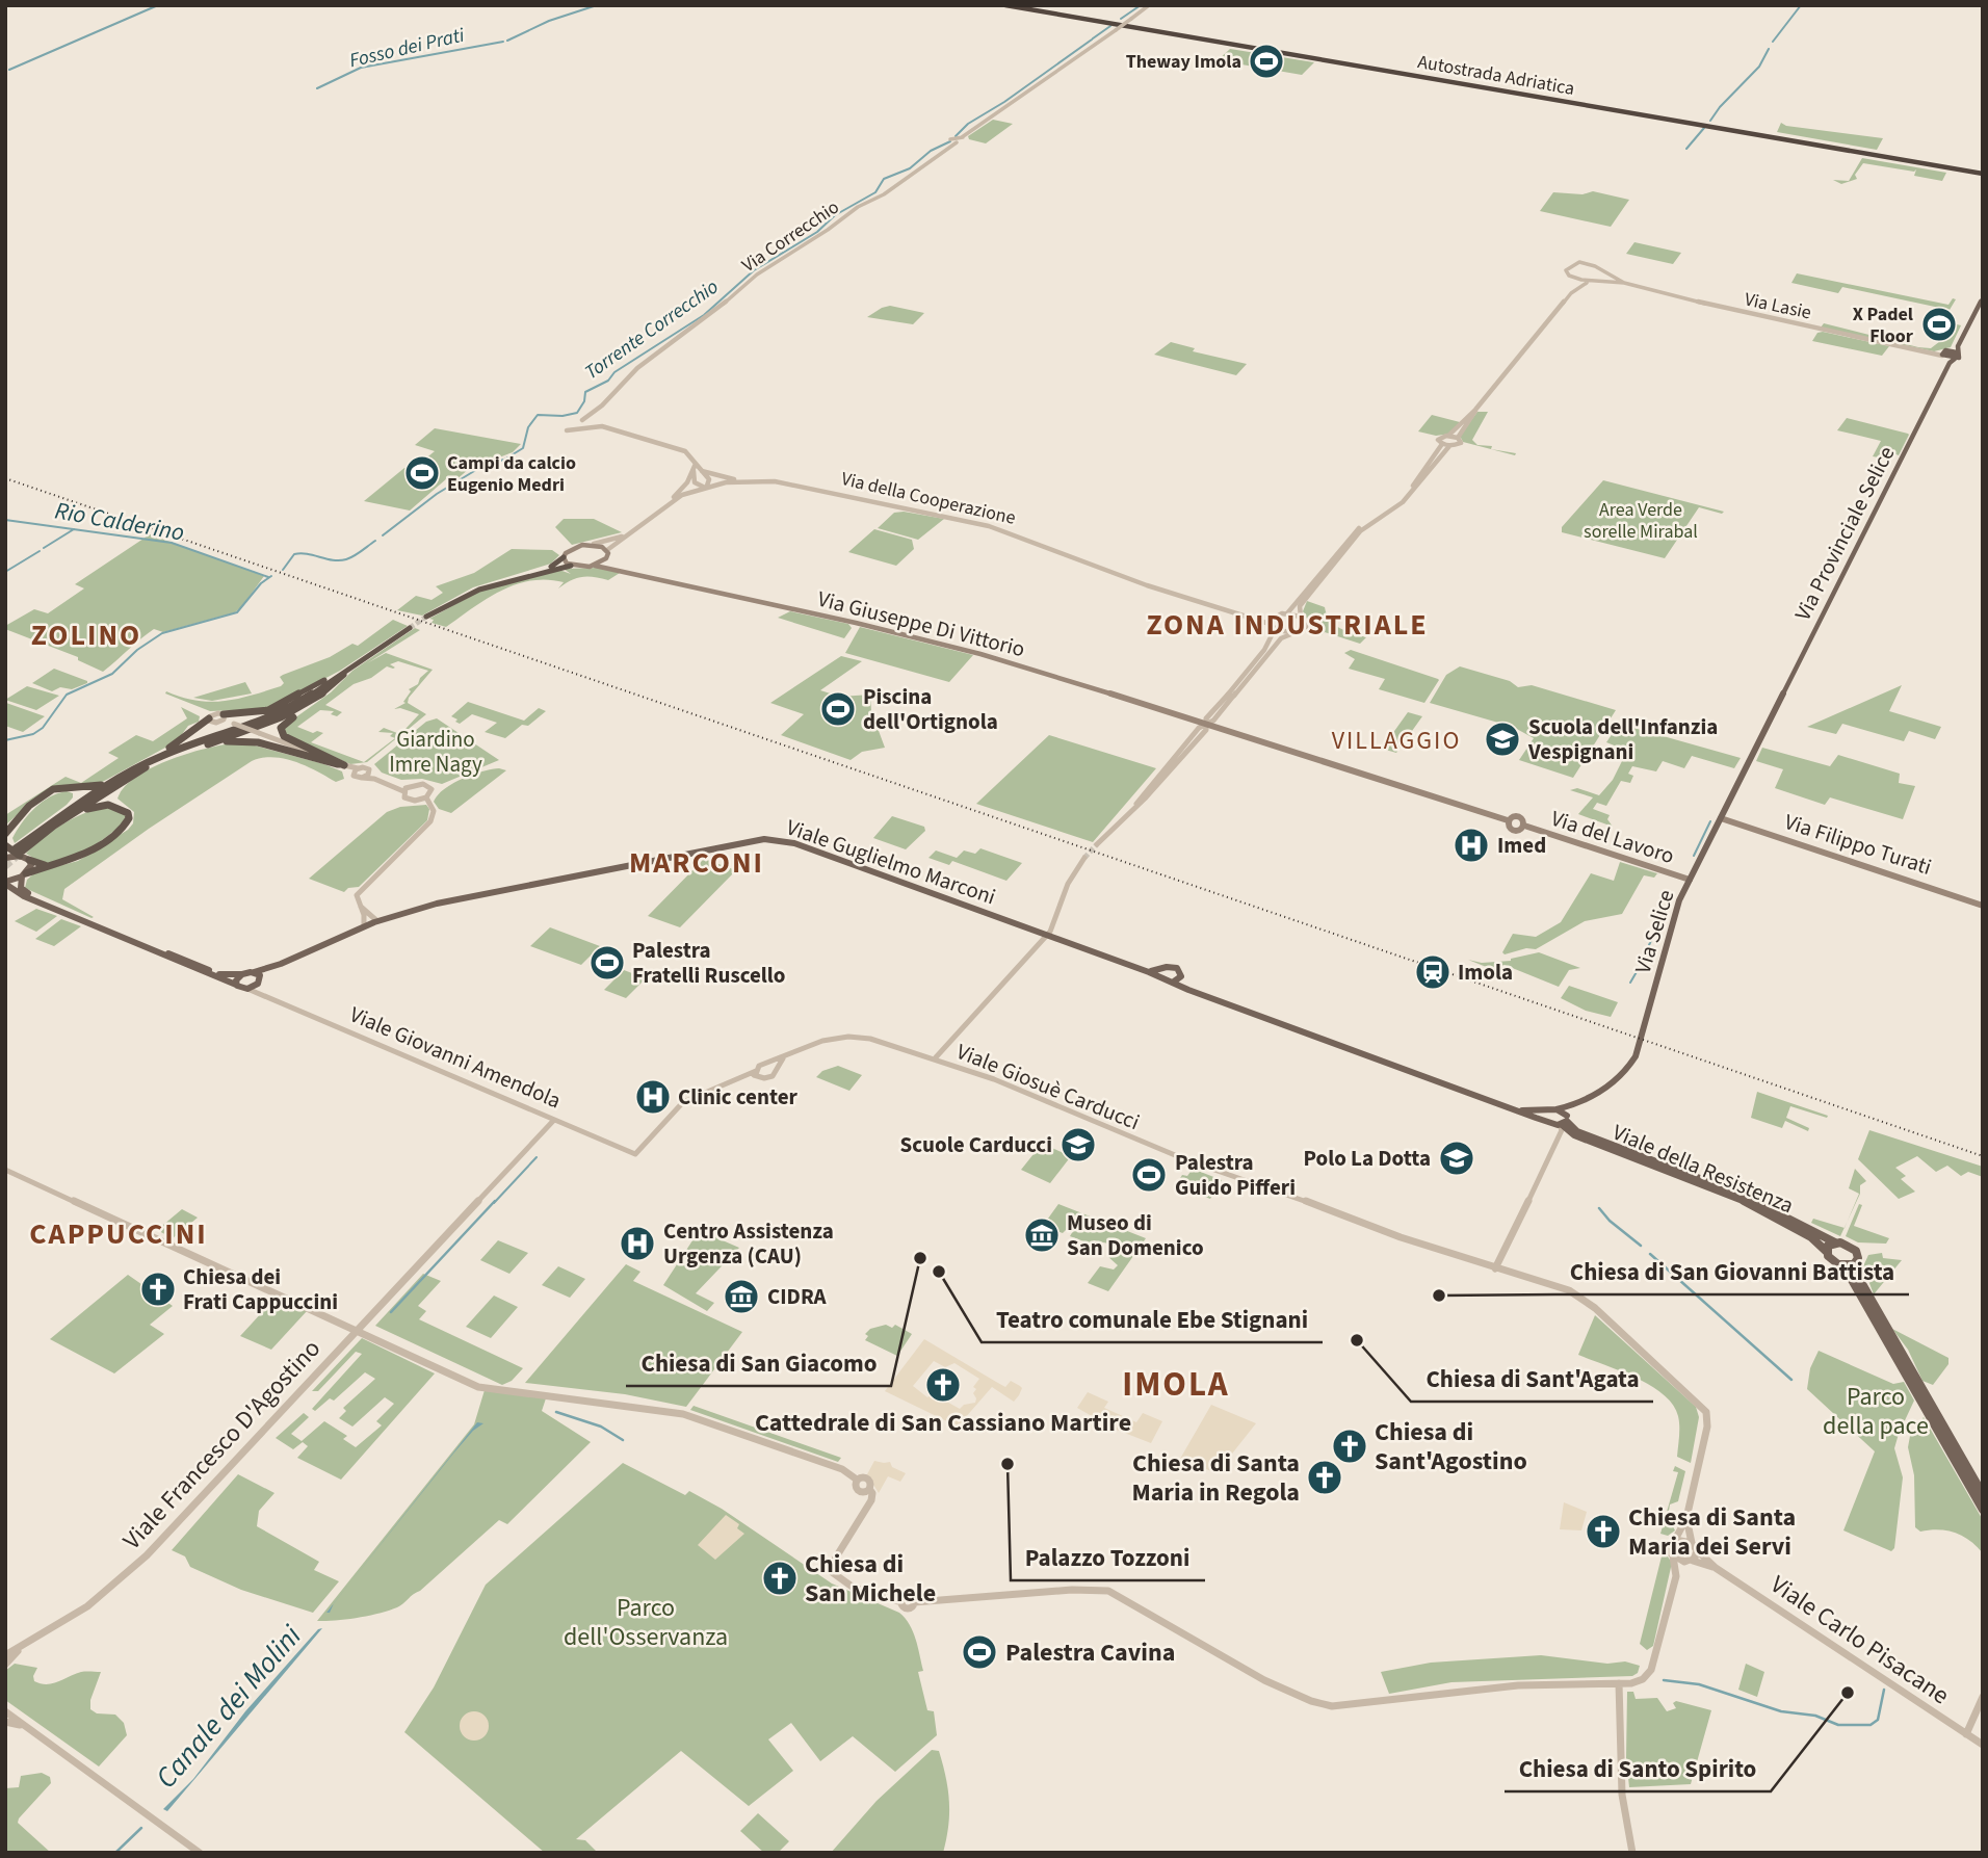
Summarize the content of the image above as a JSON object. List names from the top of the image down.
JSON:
{
  "streets": {
    "highway": ["Autostrada Adriatica"],
    "main road": [
      "Via Provinciale Selice",
      "Via Giuseppe Di Vittorio",
      "Via del Lavoro",
      "Via Filippo Turati",
      "Viale Guglielmo Marconi",
      "Via Selice",
      "Viale Giovanni Amendola",
      "Viale della Resistenza"
    ],
    "street": [
      "Via Correcchio",
      "Via Lasie",
      "Via della Cooperazione",
      "Viale Giosuè Carducci",
      "Viale Francesco D'Agostino",
      "Viale Carlo Pisacane"
    ]
  },
  "crossings": [
    ["Via Lasie", "Via Provinciale Selice"],
    ["Via Provinciale Selice", "Via Selice"],
    ["Via Giuseppe Di Vittorio", "Via del Lavoro"],
    ["Via del Lavoro", "Via Selice"],
    ["Via Filippo Turati", "Via Selice"],
    ["Viale Guglielmo Marconi", "Via Selice"],
    ["Viale Guglielmo Marconi", "Viale della Resistenza"],
    ["Via Selice", "Viale della Resistenza"],
    ["Viale Giovanni Amendola", "Viale Giosuè Carducci"],
    ["Viale Giovanni Amendola", "Viale Francesco D'Agostino"]
  ],
  "districts": [
    "ZONA INDUSTRIALE",
    "ZOLINO",
    "VILLAGGIO",
    "MARCONI",
    "CAPPUCCINI",
    "IMOLA"
  ],
  "water": [
    "Fosso dei Prati",
    "Torrente Correcchio",
    "Rio Calderino",
    "Canale dei Molini"
  ],
  "parks": [
    "Area Verde sorelle Mirabal",
    "Giardino Imre Nagy",
    "Parco della pace",
    "Parco dell'Osservanza"
  ],
  "places": {
    "sports": [
      "Theway Imola",
      "X Padel Floor",
      "Campi da calcio Eugenio Medri",
      "Piscina dell'Ortignola",
      "Palestra Fratelli Ruscello",
      "Palestra Guido Pifferi",
      "Palestra Cavina"
    ],
    "school or university": ["Scuola dell'Infanzia Vespignani", "Scuole Carducci", "Polo La Dotta"],
    "hospital": ["Imed", "Clinic center", "Centro Assistenza Urgenza (CAU)"],
    "station": ["Imola"],
    "museum": ["Museo di San Domenico", "CIDRA"],
    "other": [
      "Chiesa di San Giacomo",
      "Teatro comunale Ebe Stignani",
      "Chiesa di San Giovanni Battista",
      "Chiesa di Sant'Agata",
      "Palazzo Tozzoni",
      "Chiesa di Santo Spirito"
    ],
    "church": [
      "Chiesa dei Frati Cappuccini",
      "Cattedrale di San Cassiano Martire",
      "Chiesa di Sant'Agostino",
      "Chiesa di Santa Maria in Regola",
      "Chiesa di Santa Maria dei Servi",
      "Chiesa di San Michele"
    ]
  }
}
